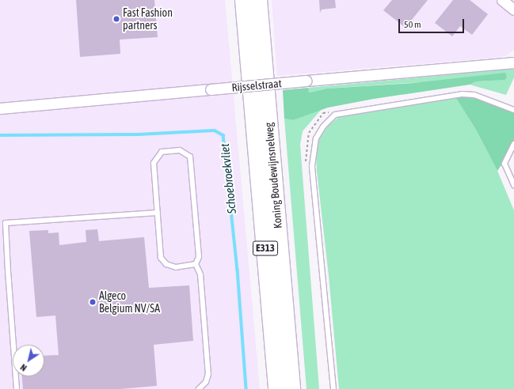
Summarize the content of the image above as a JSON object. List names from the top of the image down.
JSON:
{
  "streets": {
    "highway": ["Koning Boudewijnsnelweg", "E313"],
    "street": ["Rijsselstraat"]
  },
  "water": ["Schoebroekvliet"],
  "places": ["Fast Fashion partners", "Algeco Belgium NV/SA"],
  "scale_bar": "50 m",
  "north": "bottom left"
}
